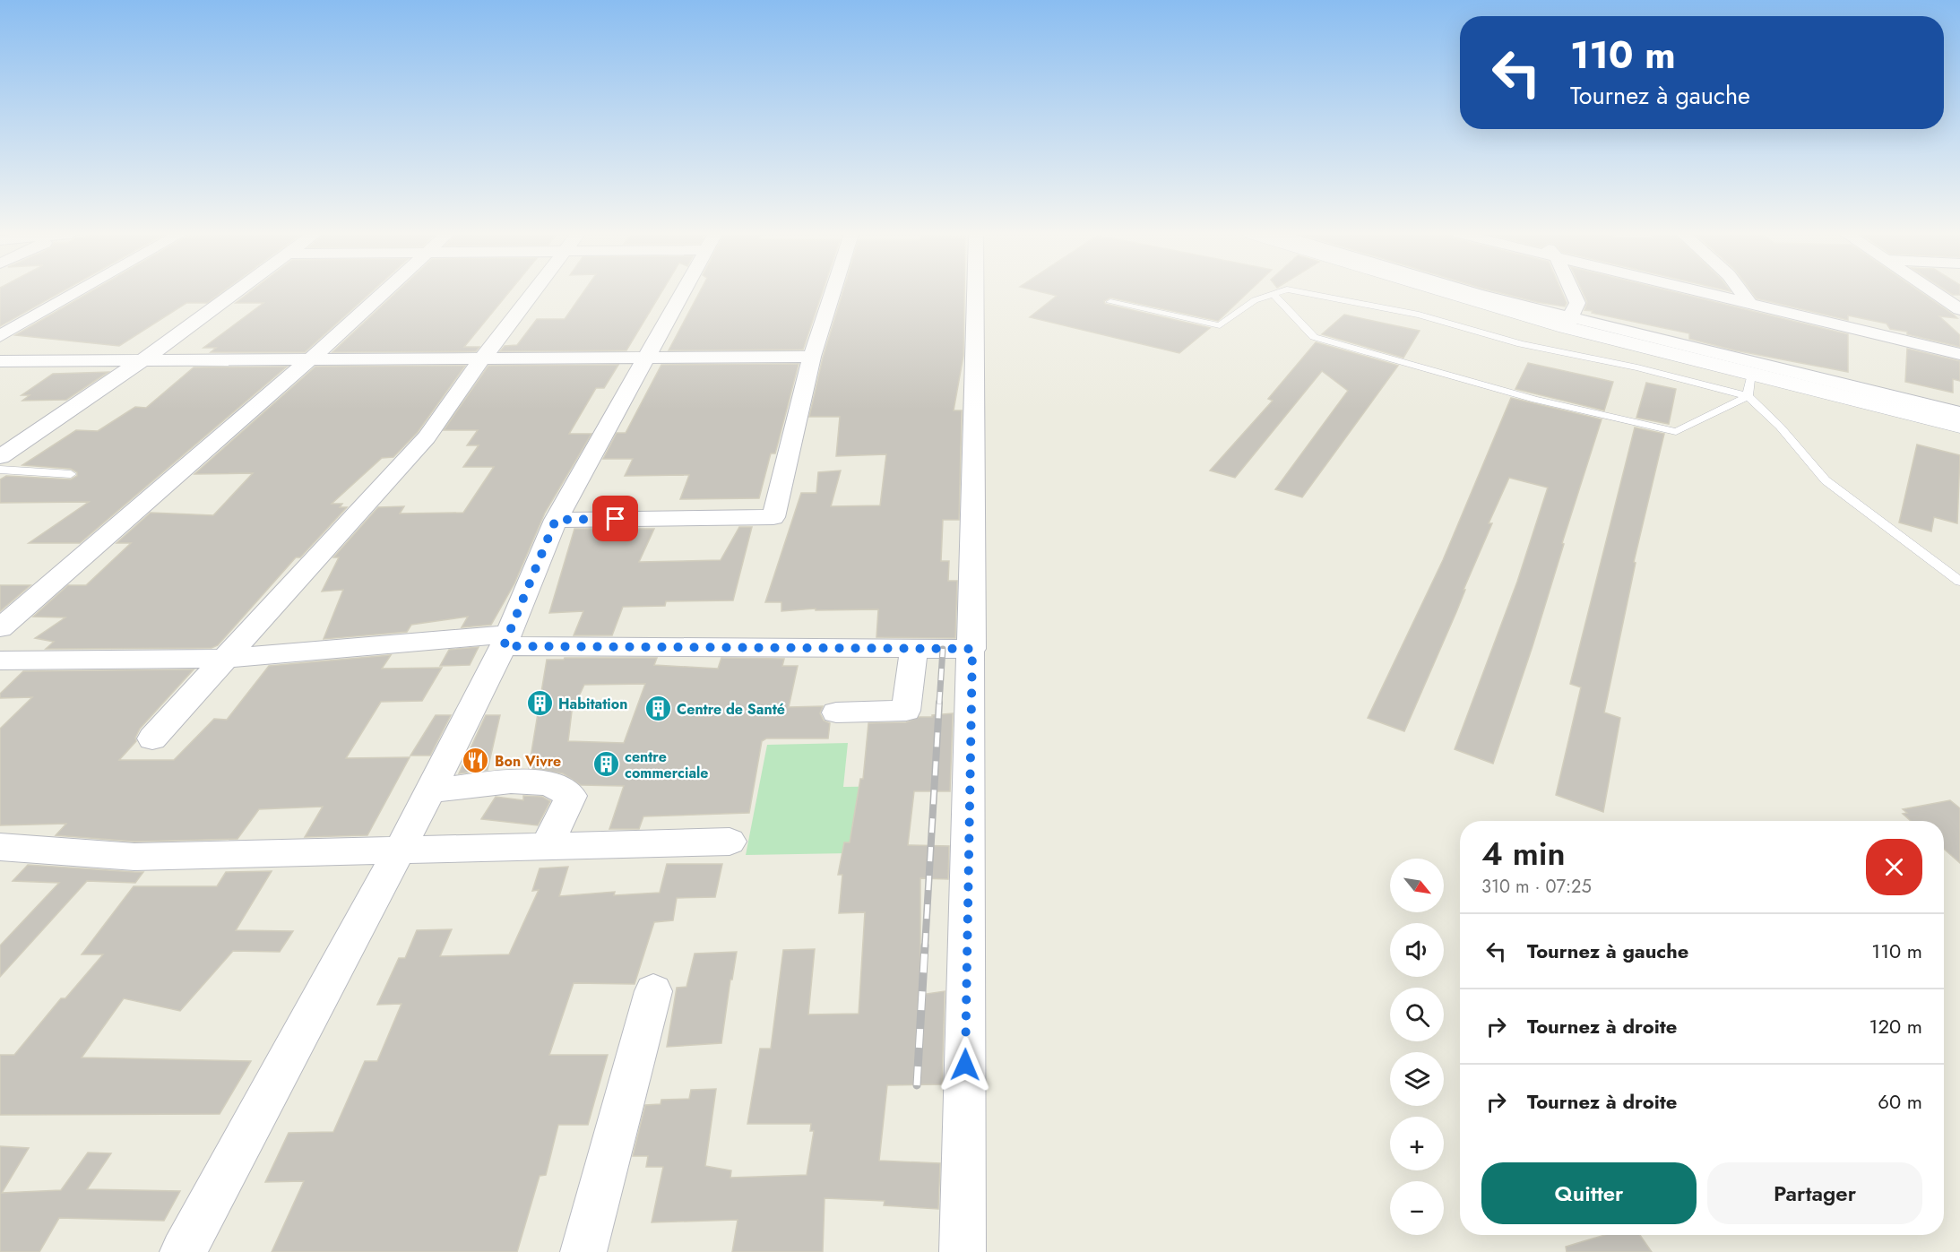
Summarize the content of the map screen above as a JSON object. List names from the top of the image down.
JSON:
{
  "places": {
    "building": ["Habitation", "Centre de Santé", "centre commerciale"],
    "restaurant": ["Bon Vivre"]
  },
  "north": "bottom right",
  "page": {
    "turn": ["110 m", "Tournez à gauche"],
    "heading": ["4 min", "310 m · 07:25"],
    "map_buttons": ["+", "−"],
    "list": [
      {
        "name": "Tournez à gauche",
        "value": "110 m"
      },
      {
        "name": "Tournez à droite",
        "value": "120 m"
      },
      {
        "name": "Tournez à droite",
        "value": "60 m"
      }
    ],
    "buttons": ["Quitter", "Partager"]
  }
}
